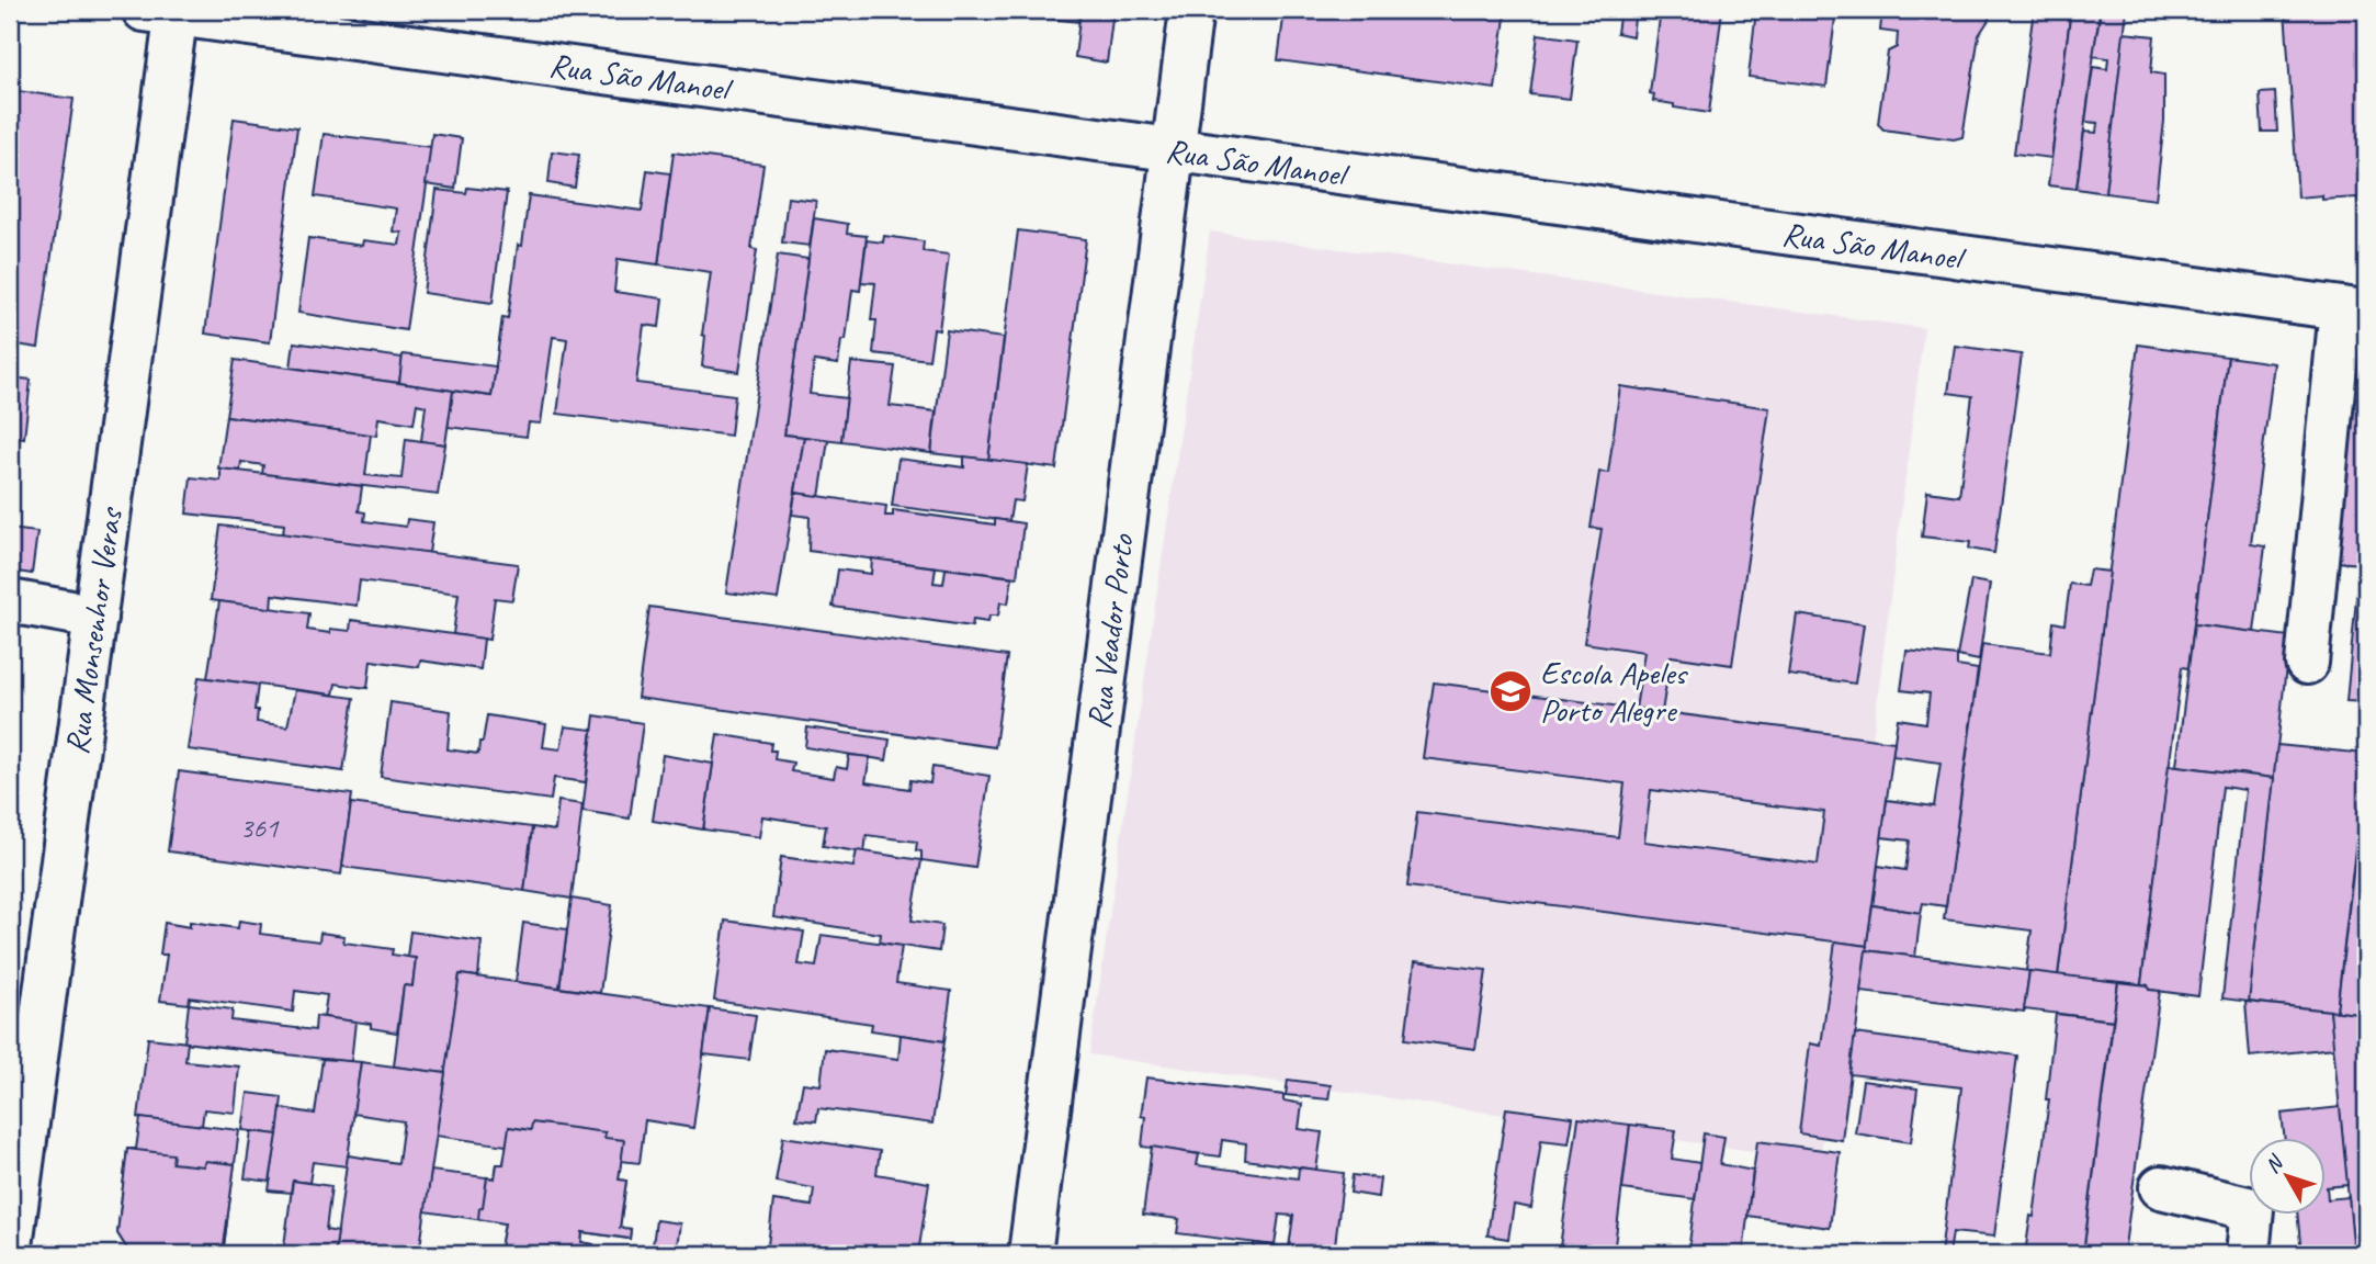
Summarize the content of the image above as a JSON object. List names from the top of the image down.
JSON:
{
  "streets": {
    "street": ["Rua São Manoel", "Rua Monsenhor Veras", "Rua Veador Porto"]
  },
  "crossings": [
    ["Rua São Manoel", "Rua Monsenhor Veras"],
    ["Rua São Manoel", "Rua Veador Porto"]
  ],
  "places": {
    "school or university": ["Escola Apeles Porto Alegre"]
  },
  "house_numbers": ["361"],
  "north": "top left"
}
